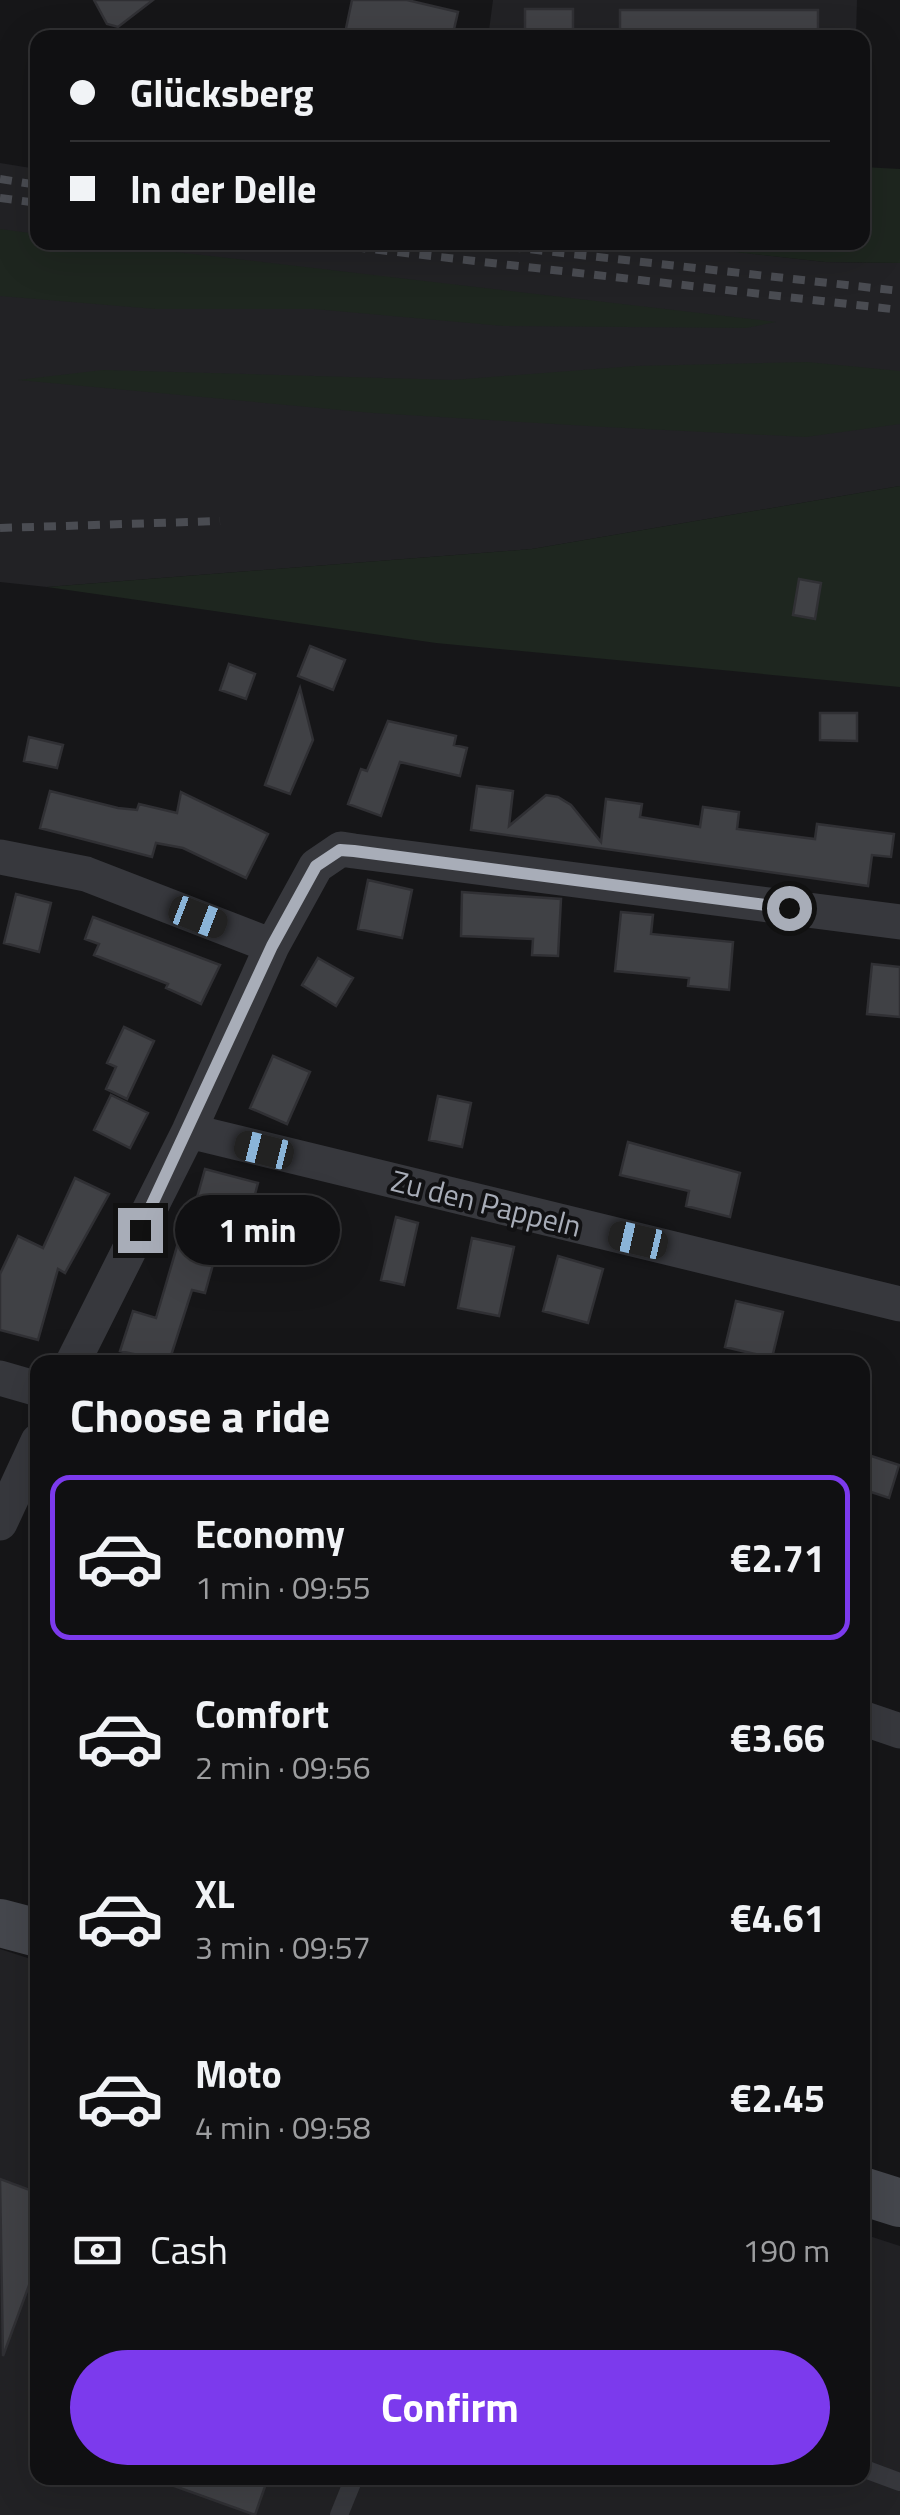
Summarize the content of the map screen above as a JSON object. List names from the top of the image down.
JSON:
{
  "streets": {
    "street": ["Zu den Pappeln"]
  },
  "page": {
    "banner": ["Glücksberg", "In der Delle"],
    "bubble": "1 min",
    "heading": "Choose a ride",
    "list": [
      {
        "name": "Economy",
        "note": "1 min · 09:55",
        "value": "€2.71"
      },
      {
        "name": "Comfort",
        "note": "2 min · 09:56",
        "value": "€3.66"
      },
      {
        "name": "XL",
        "note": "3 min · 09:57",
        "value": "€4.61"
      },
      {
        "name": "Moto",
        "note": "4 min · 09:58",
        "value": "€2.45"
      }
    ],
    "pay": ["Cash", "190 m"],
    "buttons": "Confirm"
  }
}
